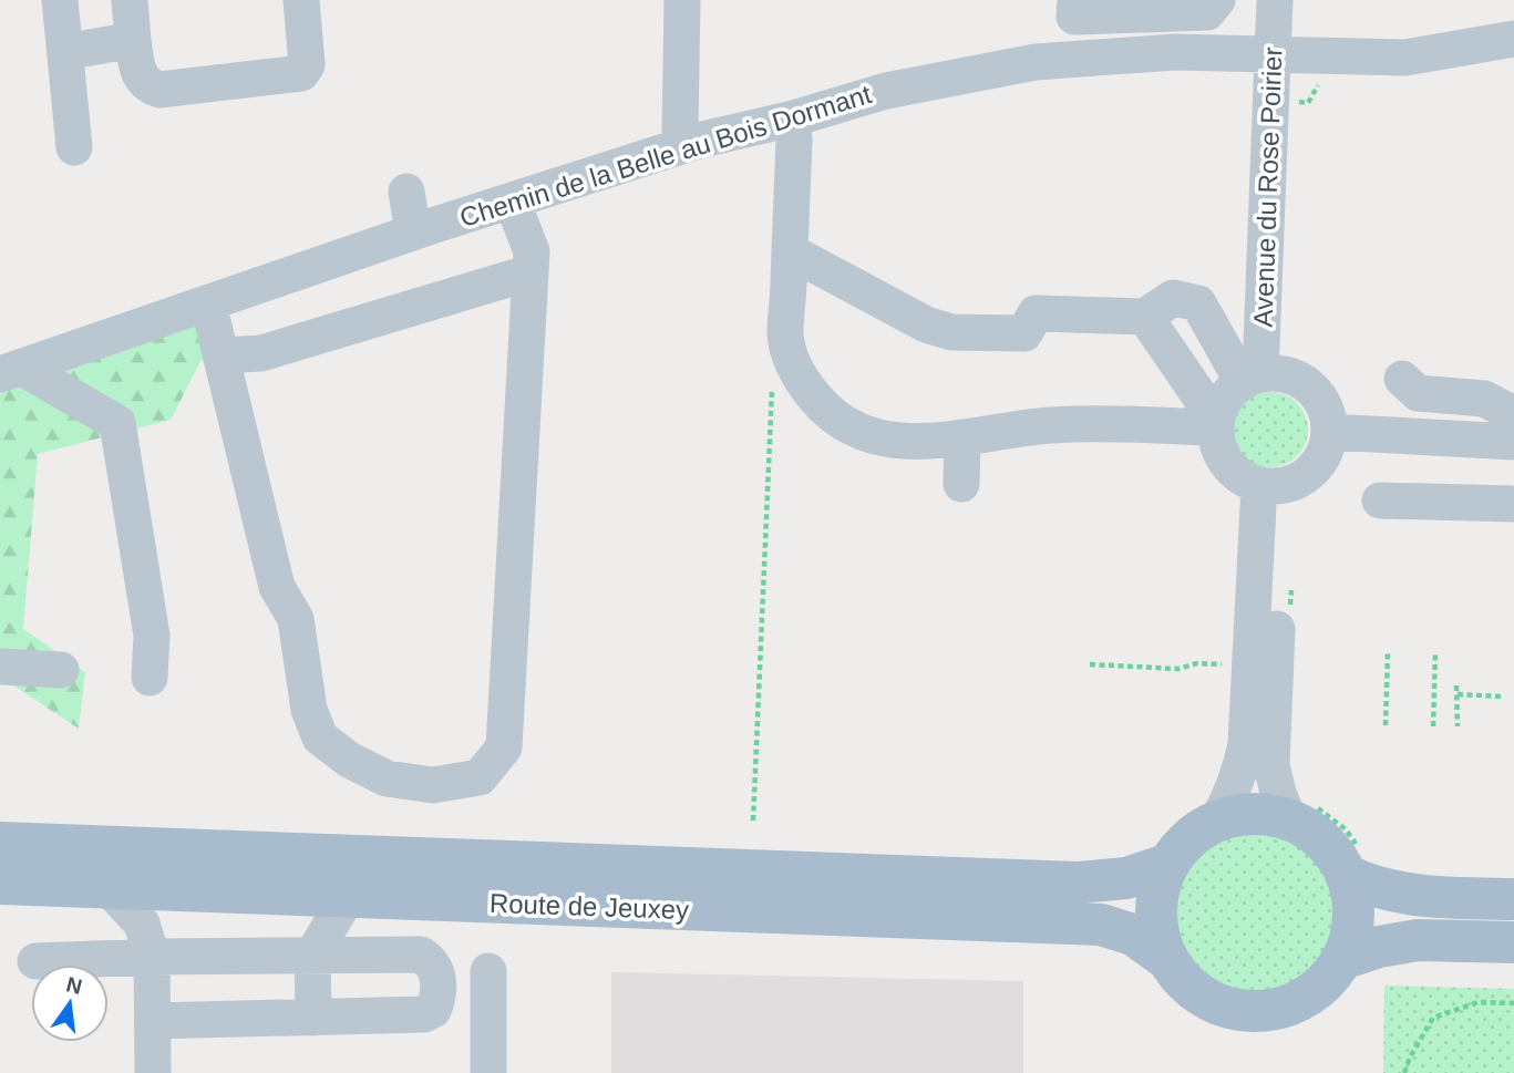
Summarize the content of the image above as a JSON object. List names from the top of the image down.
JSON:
{
  "streets": {
    "main road": ["Route de Jeuxey"],
    "street": ["Chemin de la Belle au Bois Dormant", "Avenue du Rose Poirier"]
  },
  "crossings": [
    ["Chemin de la Belle au Bois Dormant", "Avenue du Rose Poirier"]
  ],
  "north": "top"
}
